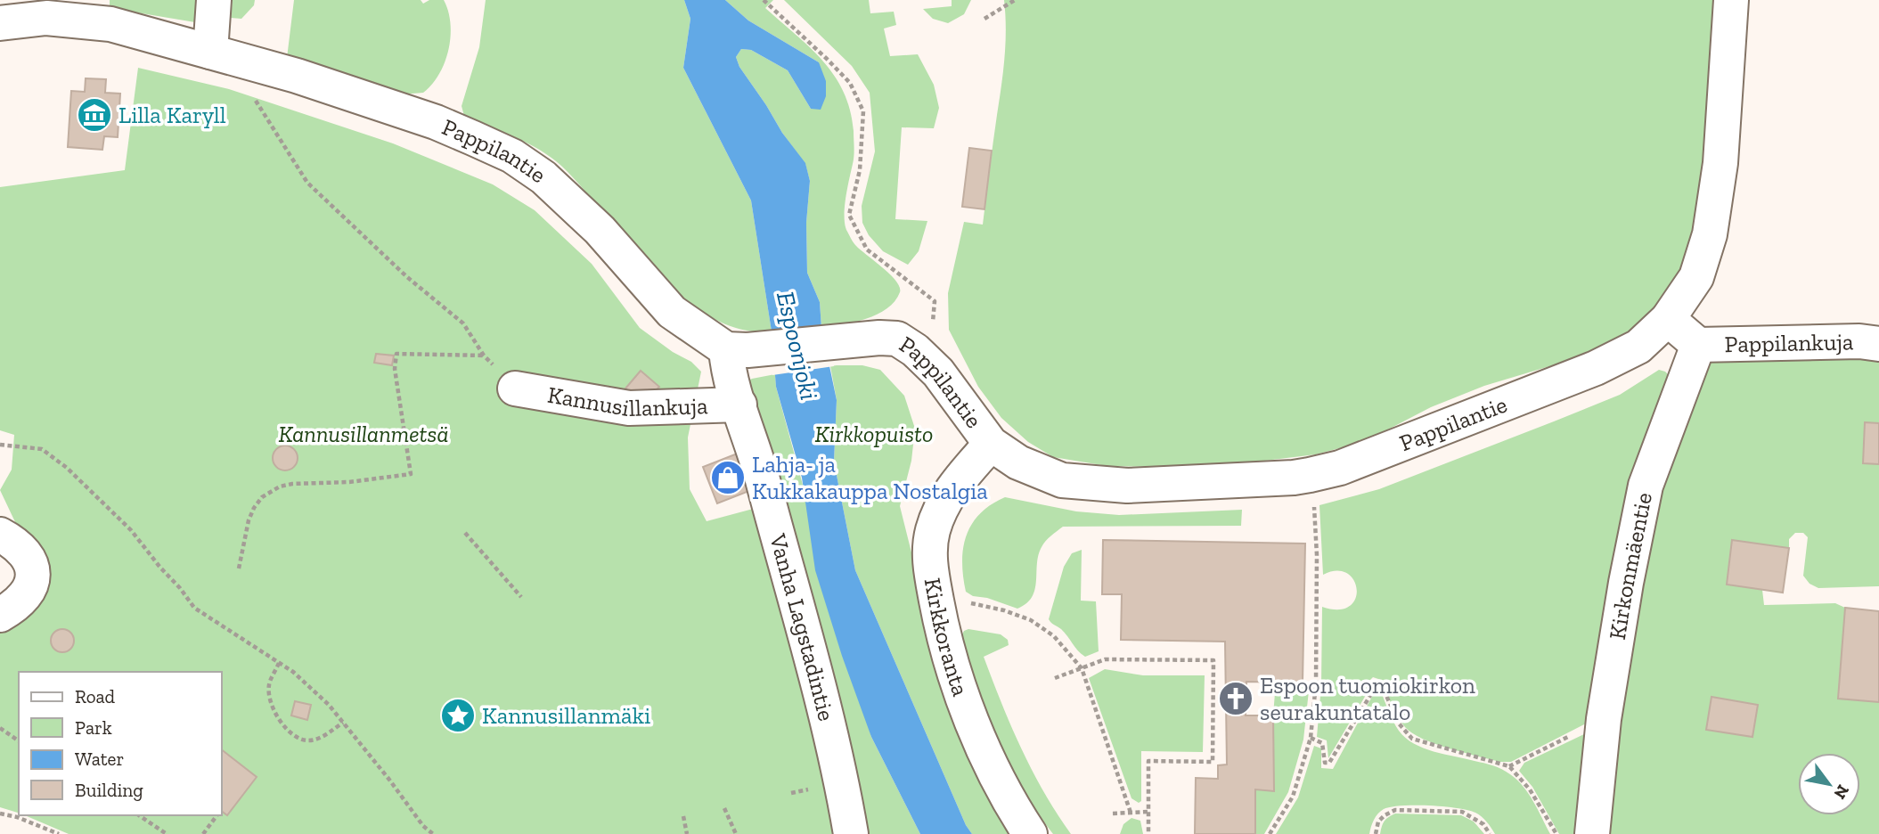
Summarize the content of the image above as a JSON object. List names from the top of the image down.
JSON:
{
  "streets": {
    "street": [
      "Pappilantie",
      "Pappilankuja",
      "Kannusillankuja",
      "Kirkonmäentie",
      "Vanha Lagstadintie",
      "Kirkkoranta"
    ]
  },
  "crossings": [
    ["Pappilantie", "Vanha Lagstadintie"],
    ["Pappilantie", "Kirkkoranta"],
    ["Pappilankuja", "Kirkonmäentie"],
    ["Kannusillankuja", "Vanha Lagstadintie"]
  ],
  "water": ["Espoonjoki"],
  "parks": ["Kannusillanmetsä", "Kirkkopuisto"],
  "places": {
    "museum": ["Lilla Karyll"],
    "shop": ["Lahja- ja Kukkakauppa Nostalgia"],
    "church": ["Espoon tuomiokirkon seurakuntatalo"],
    "place": ["Kannusillanmäki"]
  },
  "legend": [
    "Road",
    "Park",
    "Water",
    "Building"
  ],
  "north": "bottom right"
}
